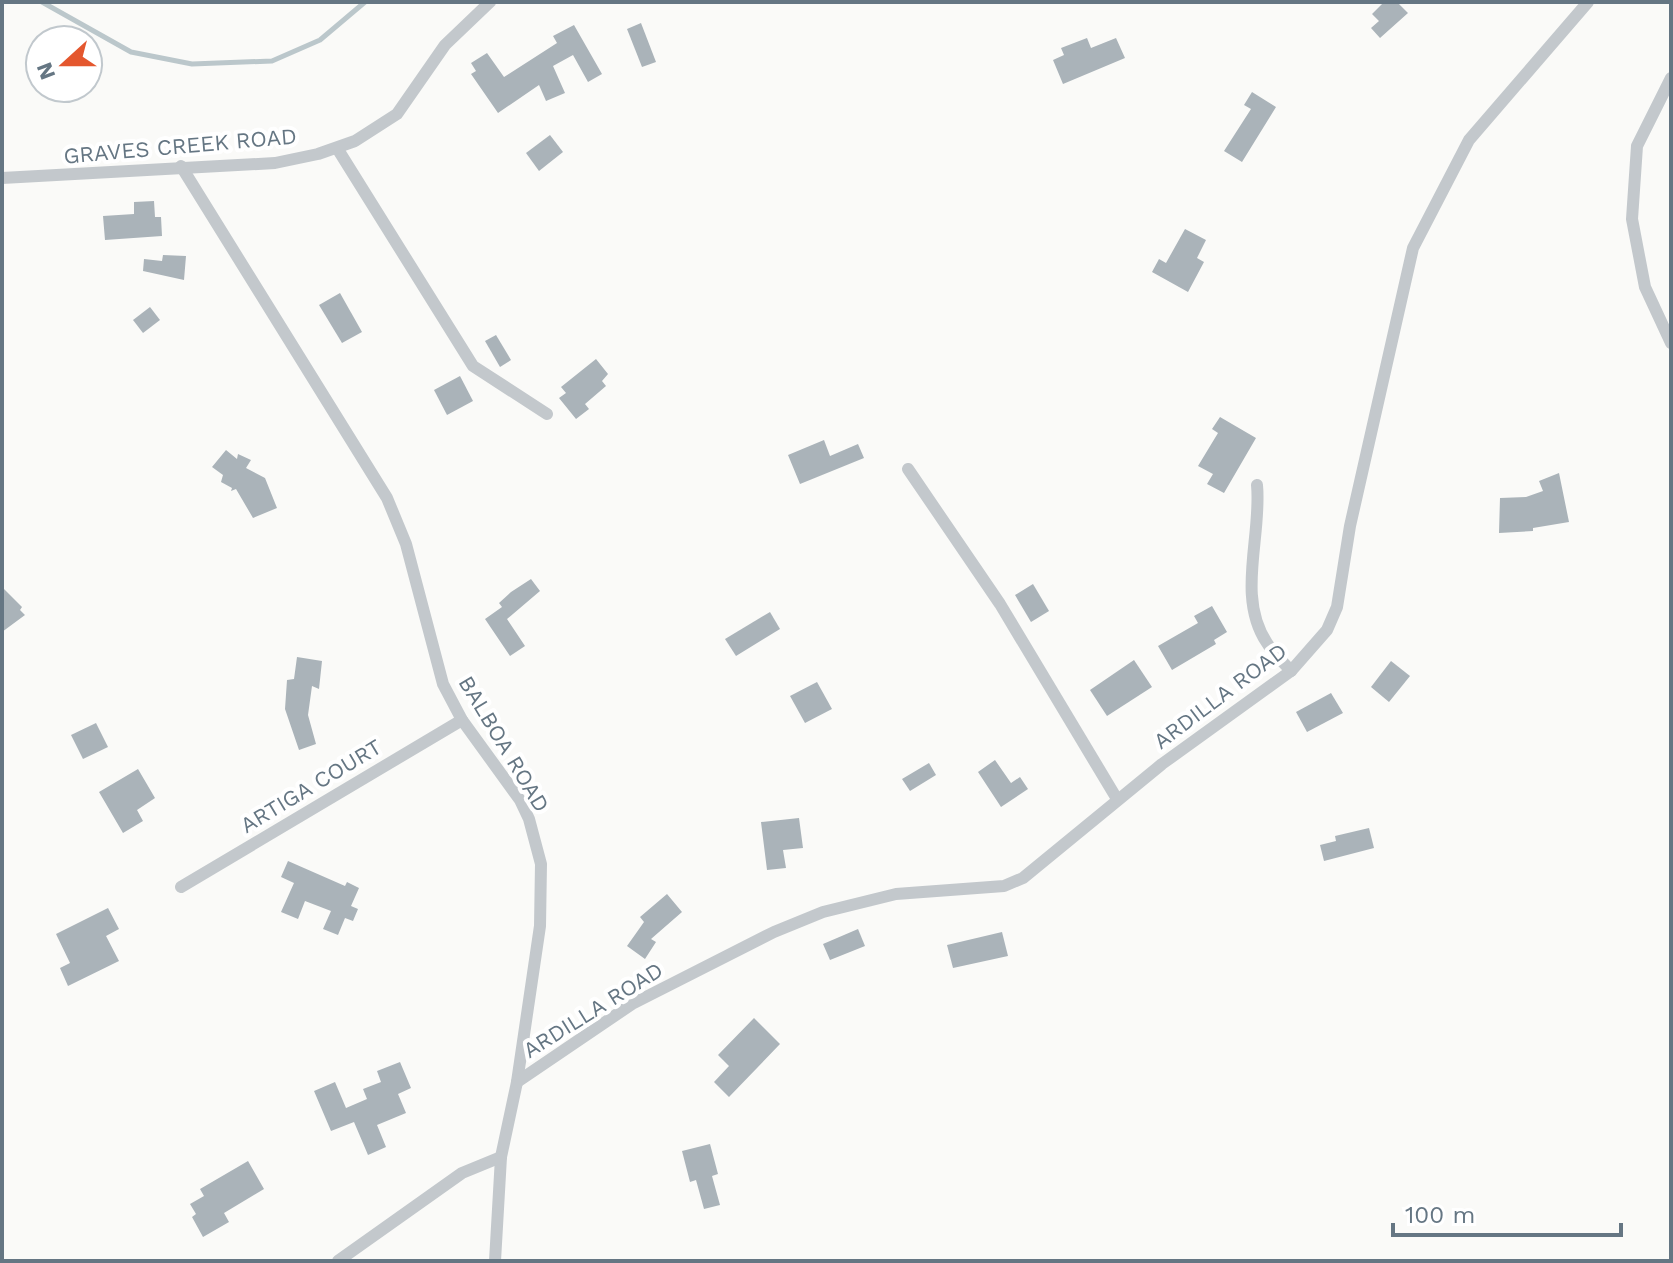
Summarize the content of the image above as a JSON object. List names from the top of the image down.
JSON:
{
  "streets": {
    "street": [
      "GRAVES CREEK ROAD",
      "ARDILLA ROAD",
      "BALBOA ROAD",
      "ARTIGA COURT"
    ]
  },
  "crossings": [
    ["GRAVES CREEK ROAD", "BALBOA ROAD"],
    ["ARDILLA ROAD", "BALBOA ROAD"],
    ["BALBOA ROAD", "ARTIGA COURT"]
  ],
  "scale_bar": "100 m",
  "north": "left"
}
